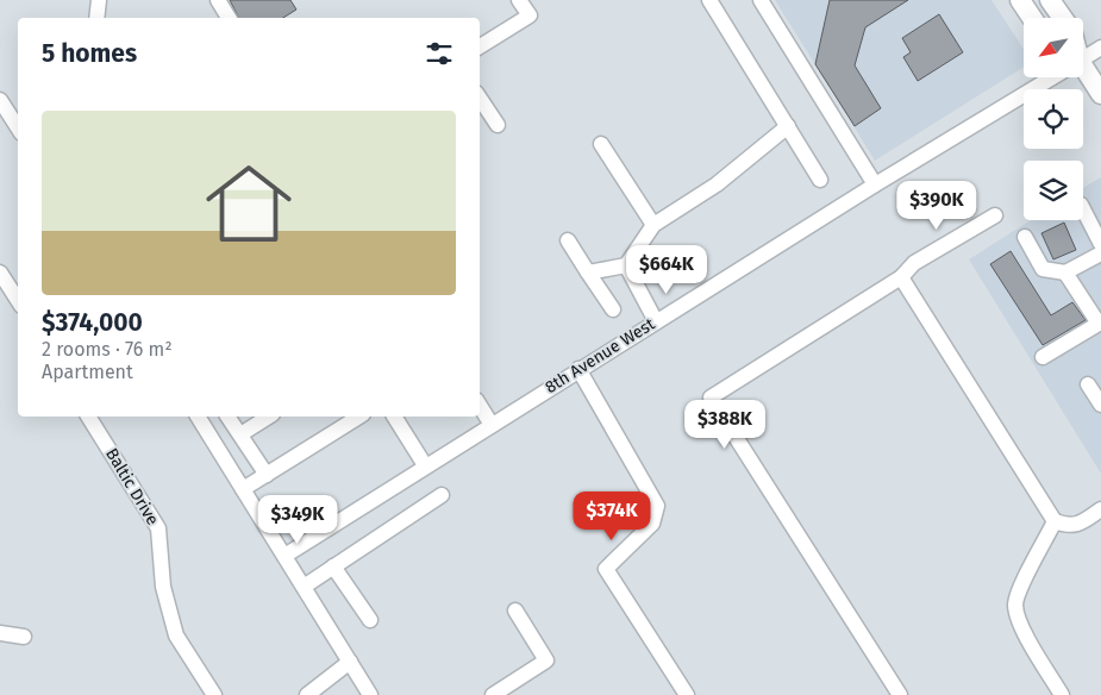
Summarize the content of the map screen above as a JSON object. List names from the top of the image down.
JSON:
{
  "streets": {
    "street": ["8th Avenue West", "Baltic Drive"]
  },
  "north": "bottom left",
  "page": {
    "heading": "5 homes",
    "list": [
      {
        "name": "$374,000",
        "note": "2 rooms · 76 m² · Apartment"
      }
    ],
    "price": [
      "$390K",
      "$664K",
      "$388K",
      "$374K",
      "$349K"
    ]
  }
}
